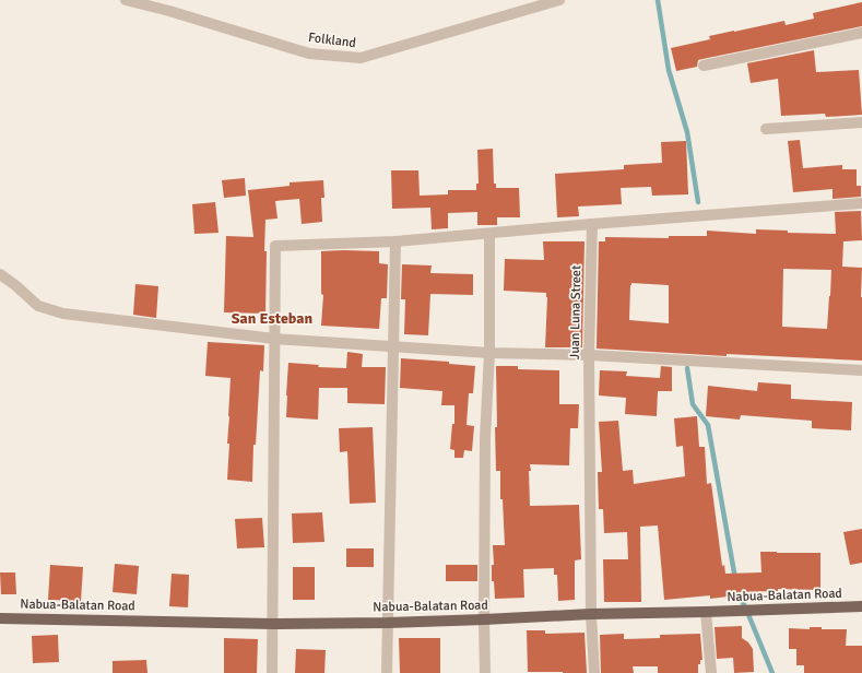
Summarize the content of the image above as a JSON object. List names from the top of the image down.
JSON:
{
  "streets": {
    "main road": ["Nabua-Balatan Road"],
    "street": ["Folkland", "Juan Luna Street"]
  },
  "crossings": [
    ["Juan Luna Street", "Nabua-Balatan Road"]
  ],
  "districts": ["San Esteban"]
}
